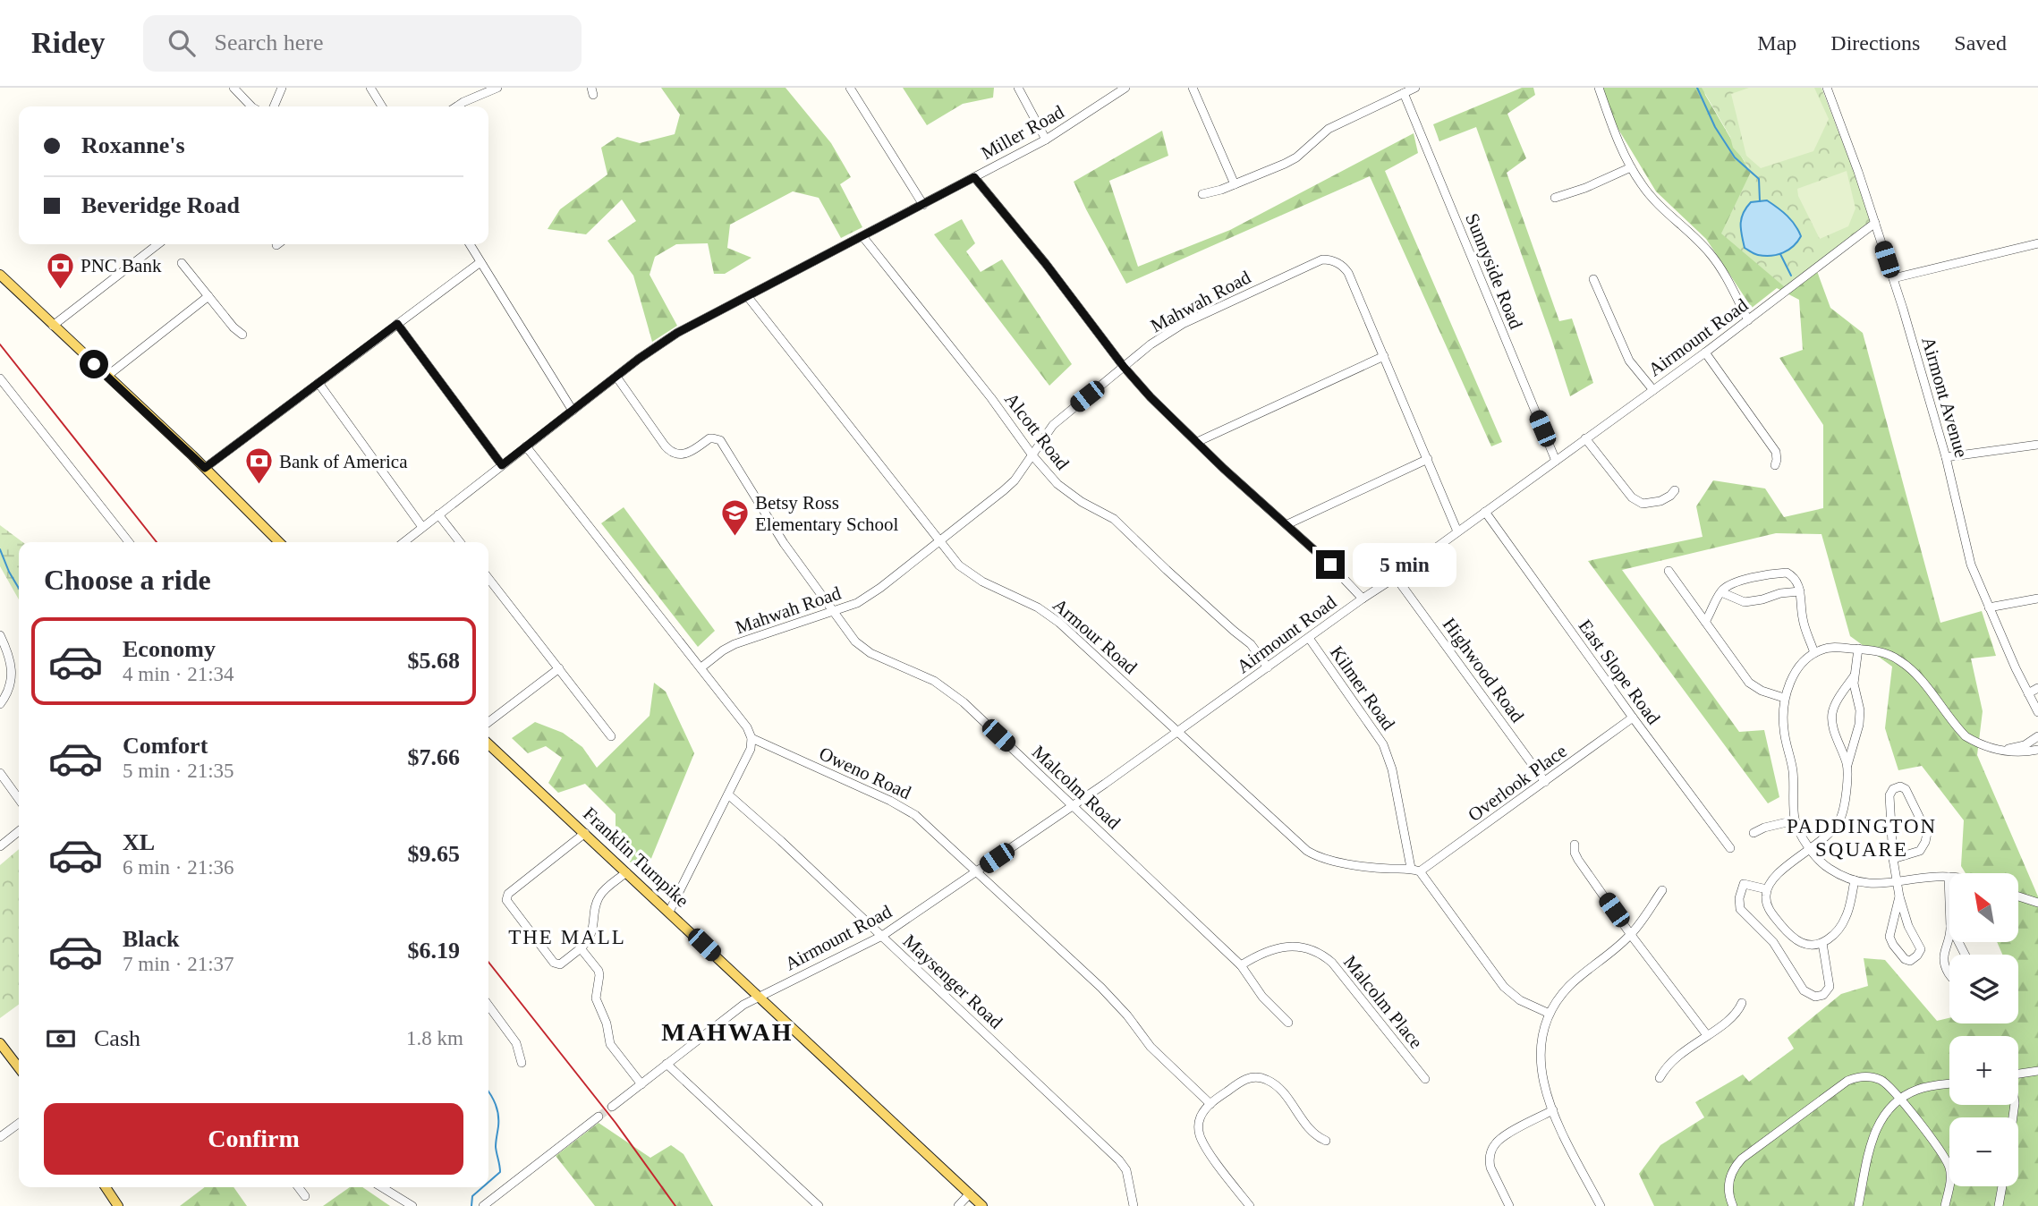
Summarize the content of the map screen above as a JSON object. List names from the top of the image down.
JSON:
{
  "streets": {
    "main road": ["Franklin Turnpike"],
    "street": [
      "Miller Road",
      "Sunnyside Road",
      "Mahwah Road",
      "Airmount Road",
      "Airmont Avenue",
      "Alcott Road",
      "Armour Road",
      "Highwood Road",
      "East Slope Road",
      "Kilmer Road",
      "Oweno Road",
      "Overlook Place",
      "Malcolm Road",
      "Maysenger Road",
      "Malcolm Place"
    ]
  },
  "crossings": [
    ["Miller Road", "Alcott Road"],
    ["Miller Road", "Armour Road"],
    ["Miller Road", "Malcolm Road"],
    ["Sunnyside Road", "Airmount Road"],
    ["Mahwah Road", "Airmount Road"],
    ["Mahwah Road", "Alcott Road"],
    ["Mahwah Road", "Armour Road"],
    ["Mahwah Road", "Malcolm Road"],
    ["Airmount Road", "Airmont Avenue"],
    ["Airmount Road", "Alcott Road"],
    ["Airmount Road", "Armour Road"],
    ["Airmount Road", "Highwood Road"],
    ["Airmount Road", "East Slope Road"],
    ["Airmount Road", "Kilmer Road"],
    ["Airmount Road", "Oweno Road"],
    ["Airmount Road", "Malcolm Road"],
    ["Airmount Road", "Franklin Turnpike"],
    ["Airmount Road", "Maysenger Road"],
    ["Armour Road", "Kilmer Road"],
    ["Armour Road", "Overlook Place"],
    ["Highwood Road", "Overlook Place"],
    ["East Slope Road", "Overlook Place"],
    ["Malcolm Road", "Malcolm Place"]
  ],
  "districts": ["PADDINGTON SQUARE", "THE MALL", "MAHWAH"],
  "places": {
    "bank": ["PNC Bank", "Bank of America"],
    "school or university": ["Betsy Ross Elementary School"]
  },
  "north": "top left",
  "page": {
    "header": "Ridey",
    "search": "Search here",
    "nav": ["Map", "Directions", "Saved"],
    "banner": ["Roxanne's", "Beveridge Road"],
    "heading": "Choose a ride",
    "bubble": "5 min",
    "list": [
      {
        "name": "Economy",
        "note": "4 min · 21:34",
        "value": "$5.68"
      },
      {
        "name": "Comfort",
        "note": "5 min · 21:35",
        "value": "$7.66"
      },
      {
        "name": "XL",
        "note": "6 min · 21:36",
        "value": "$9.65"
      },
      {
        "name": "Black",
        "note": "7 min · 21:37",
        "value": "$6.19"
      }
    ],
    "map_buttons": ["+", "−"],
    "pay": ["Cash", "1.8 km"],
    "buttons": "Confirm"
  }
}
